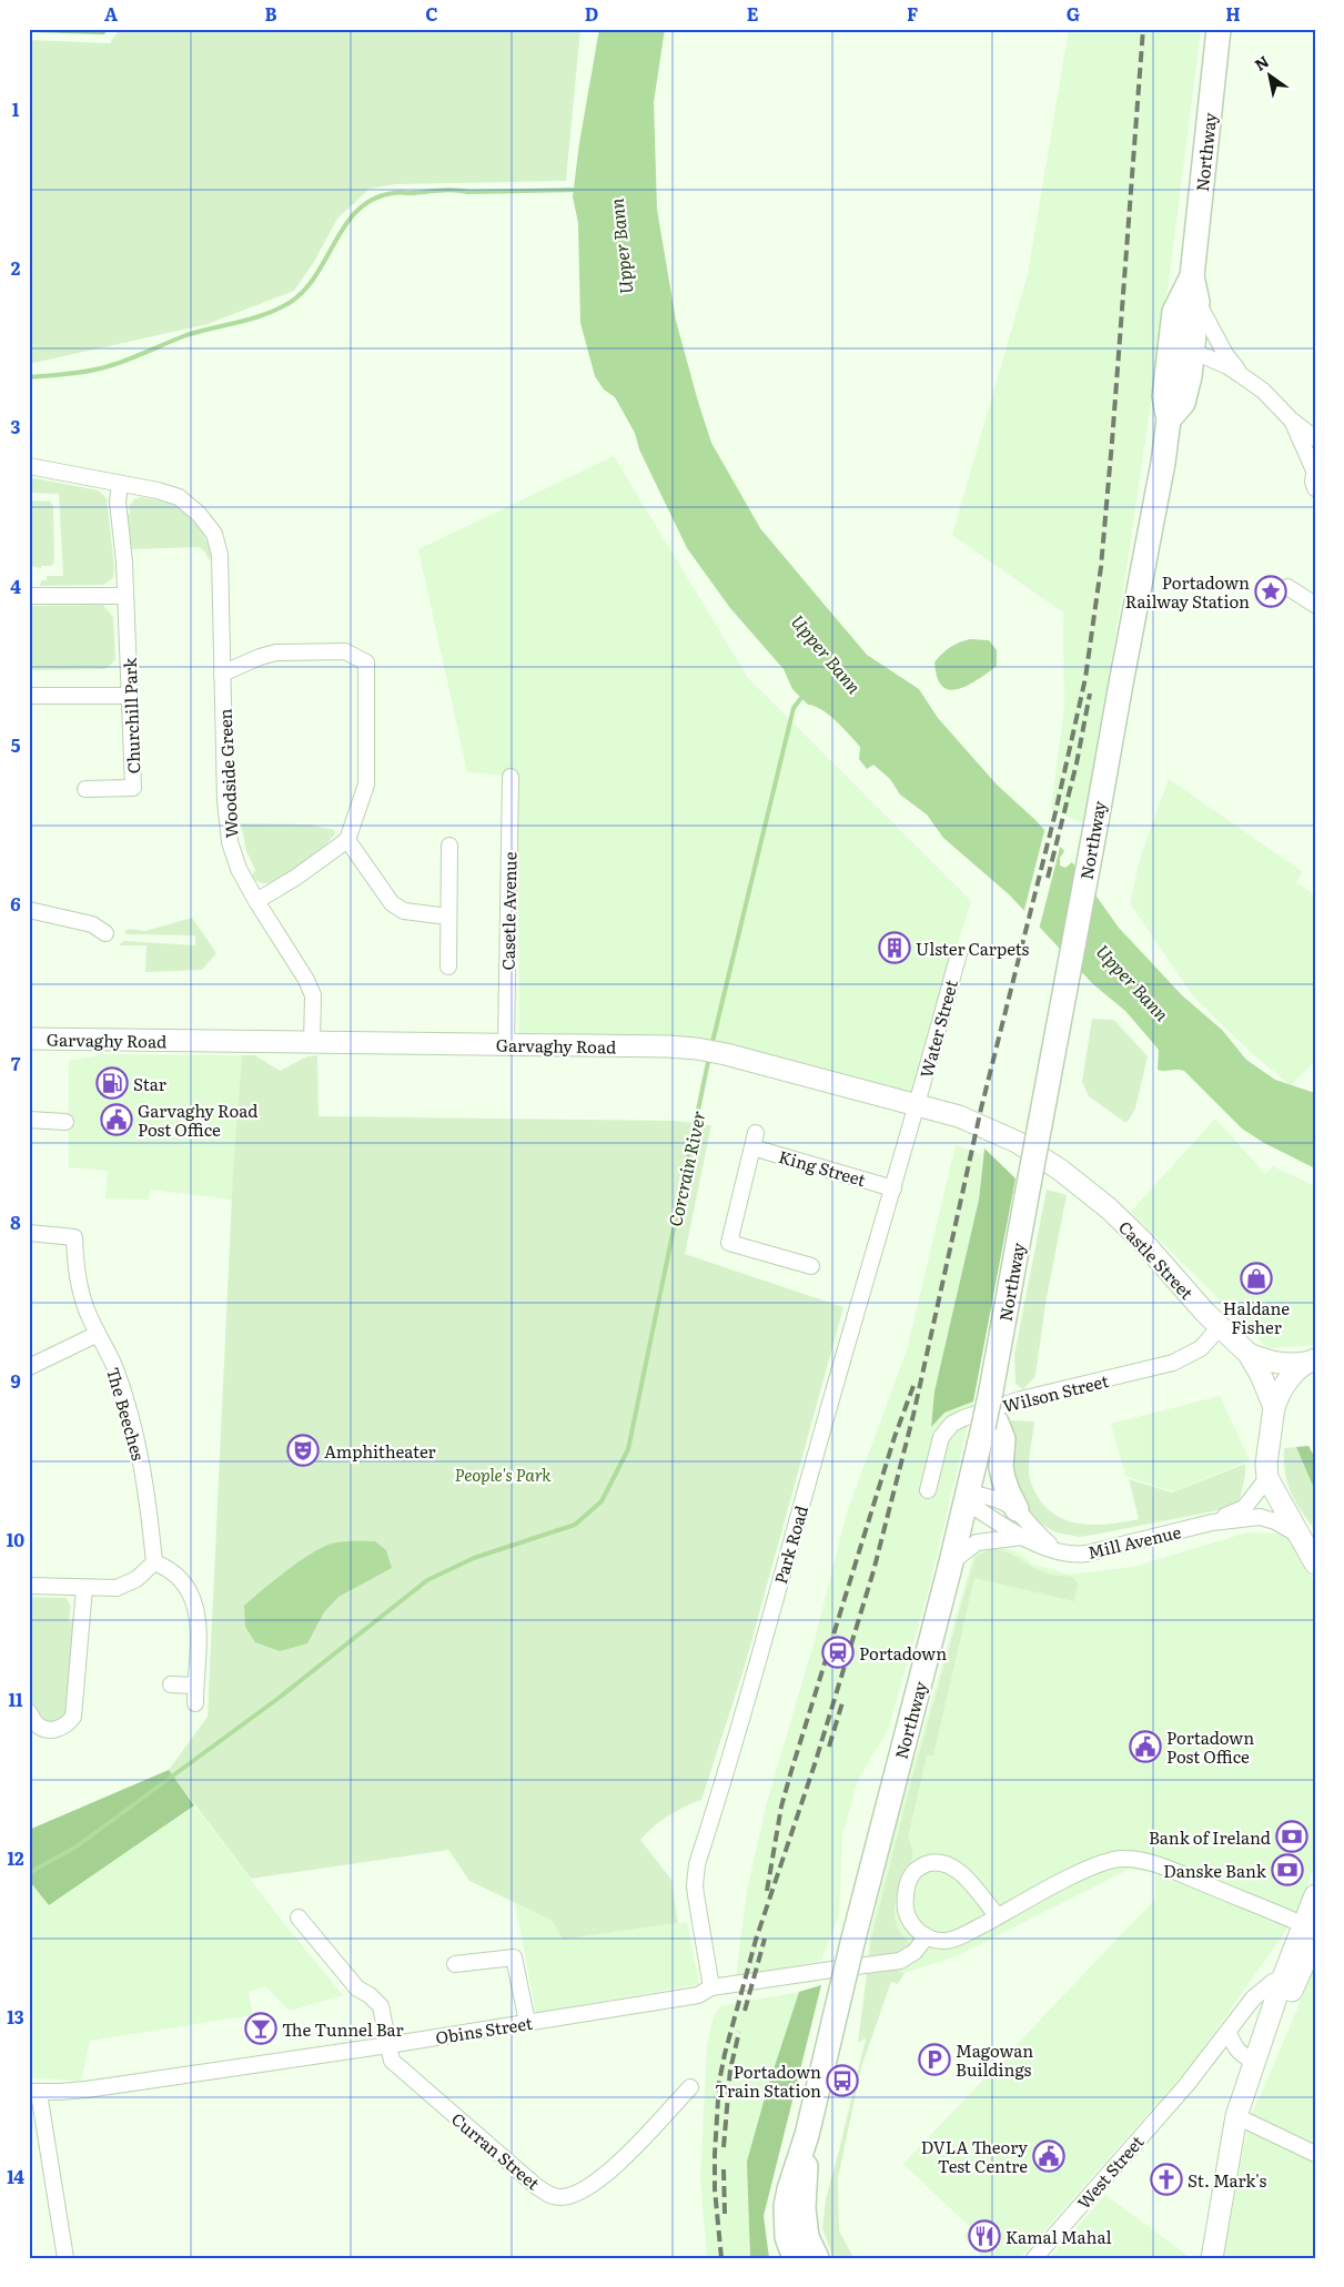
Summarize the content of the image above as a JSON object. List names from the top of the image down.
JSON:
{
  "streets": {
    "highway": ["Northway"],
    "main road": ["Garvaghy Road", "Castle Street"],
    "street": [
      "Churchill Park",
      "Woodside Green",
      "Casetle Avenue",
      "Water Street",
      "King Street",
      "Wilson Street",
      "The Beeches",
      "Mill Avenue",
      "Park Road",
      "Obins Street",
      "Curran Street",
      "West Street"
    ]
  },
  "crossings": [
    ["Northway", "Mill Avenue"],
    ["Churchill Park", "Woodside Green"],
    ["Woodside Green", "Garvaghy Road"],
    ["Casetle Avenue", "Garvaghy Road"],
    ["Water Street", "Garvaghy Road"],
    ["Water Street", "Park Road"],
    ["Garvaghy Road", "Castle Street"],
    ["Garvaghy Road", "Park Road"],
    ["King Street", "Park Road"],
    ["Castle Street", "Wilson Street"],
    ["Park Road", "Obins Street"],
    ["Obins Street", "Curran Street"]
  ],
  "water": ["Upper Bann", "Corcrain River"],
  "parks": ["People's Park"],
  "places": {
    "place": ["Portadown Railway Station"],
    "building": ["Ulster Carpets"],
    "fuel station": ["Star"],
    "public building": ["Garvaghy Road Post Office", "Portadown Post Office", "DVLA Theory Test Centre"],
    "shop": ["Haldane Fisher"],
    "theatre": ["Amphitheater"],
    "station": ["Portadown"],
    "bank": ["Bank of Ireland", "Danske Bank"],
    "bar": ["The Tunnel Bar"],
    "parking": ["Magowan Buildings"],
    "bus stop": ["Portadown Train Station"],
    "church": ["St. Mark's"],
    "restaurant": ["Kamal Mahal"]
  },
  "north": "top left",
  "grid": {
    "columns": [
      "A",
      "B",
      "C",
      "D",
      "E",
      "F",
      "G",
      "H"
    ],
    "rows": [
      "1",
      "2",
      "3",
      "4",
      "5",
      "6",
      "7",
      "8",
      "9",
      "10",
      "11",
      "12",
      "13",
      "14"
    ]
  }
}
